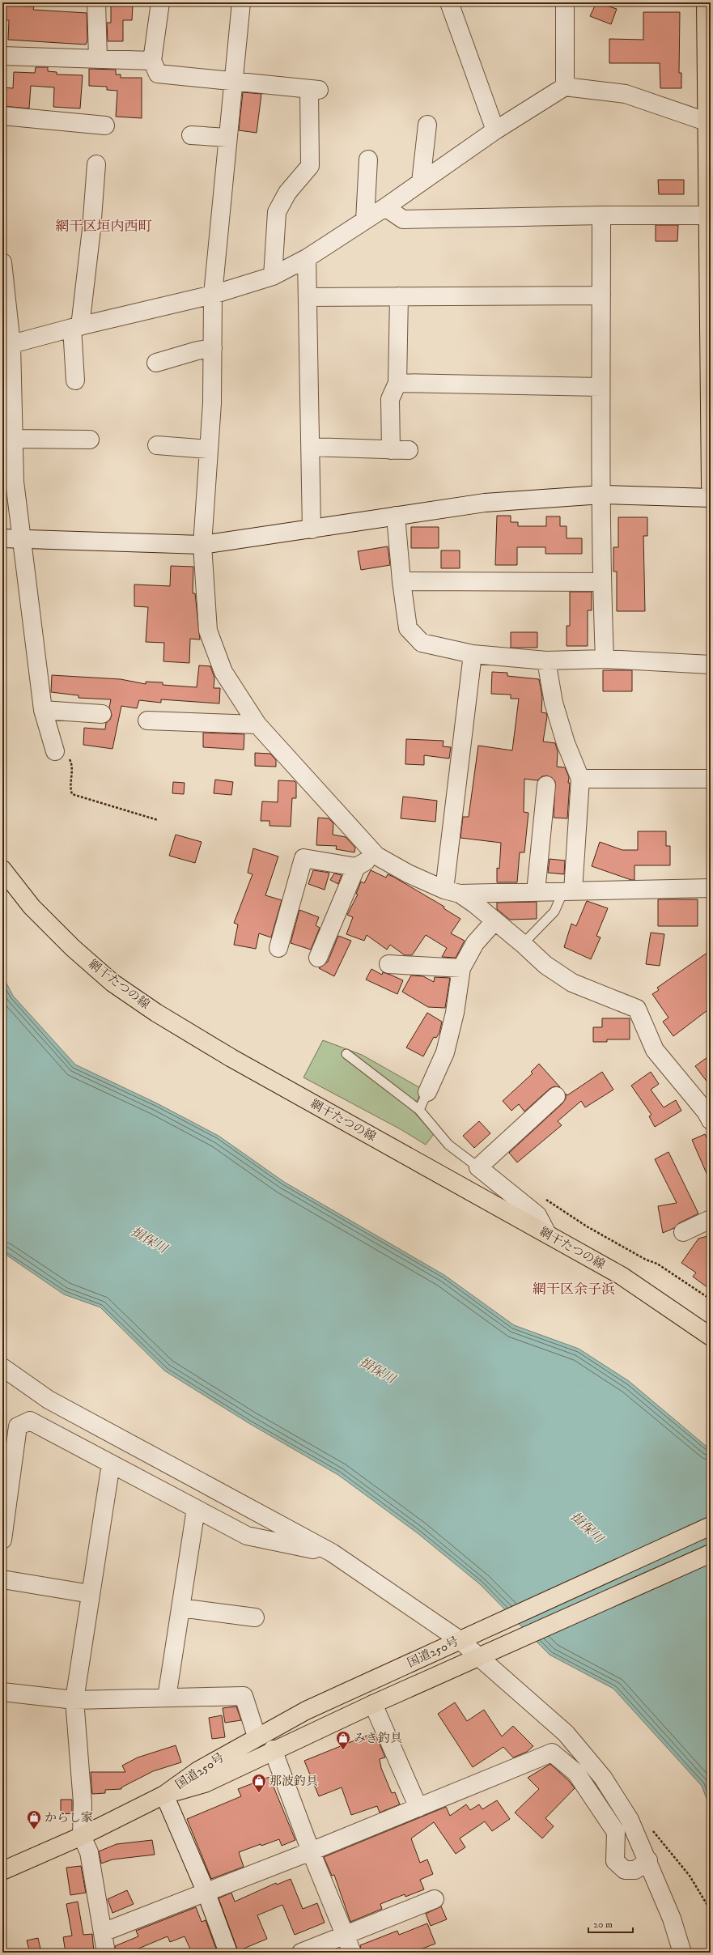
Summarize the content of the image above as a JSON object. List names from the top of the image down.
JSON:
{
  "streets": {
    "main road": ["網干たつの線", "国道250号"]
  },
  "districts": ["網干区垣内西町", "網干区余子浜"],
  "water": ["揖保川"],
  "places": {
    "shop": ["みき釣具", "那波釣具", "からし家"]
  },
  "scale_bar": "20 m"
}
